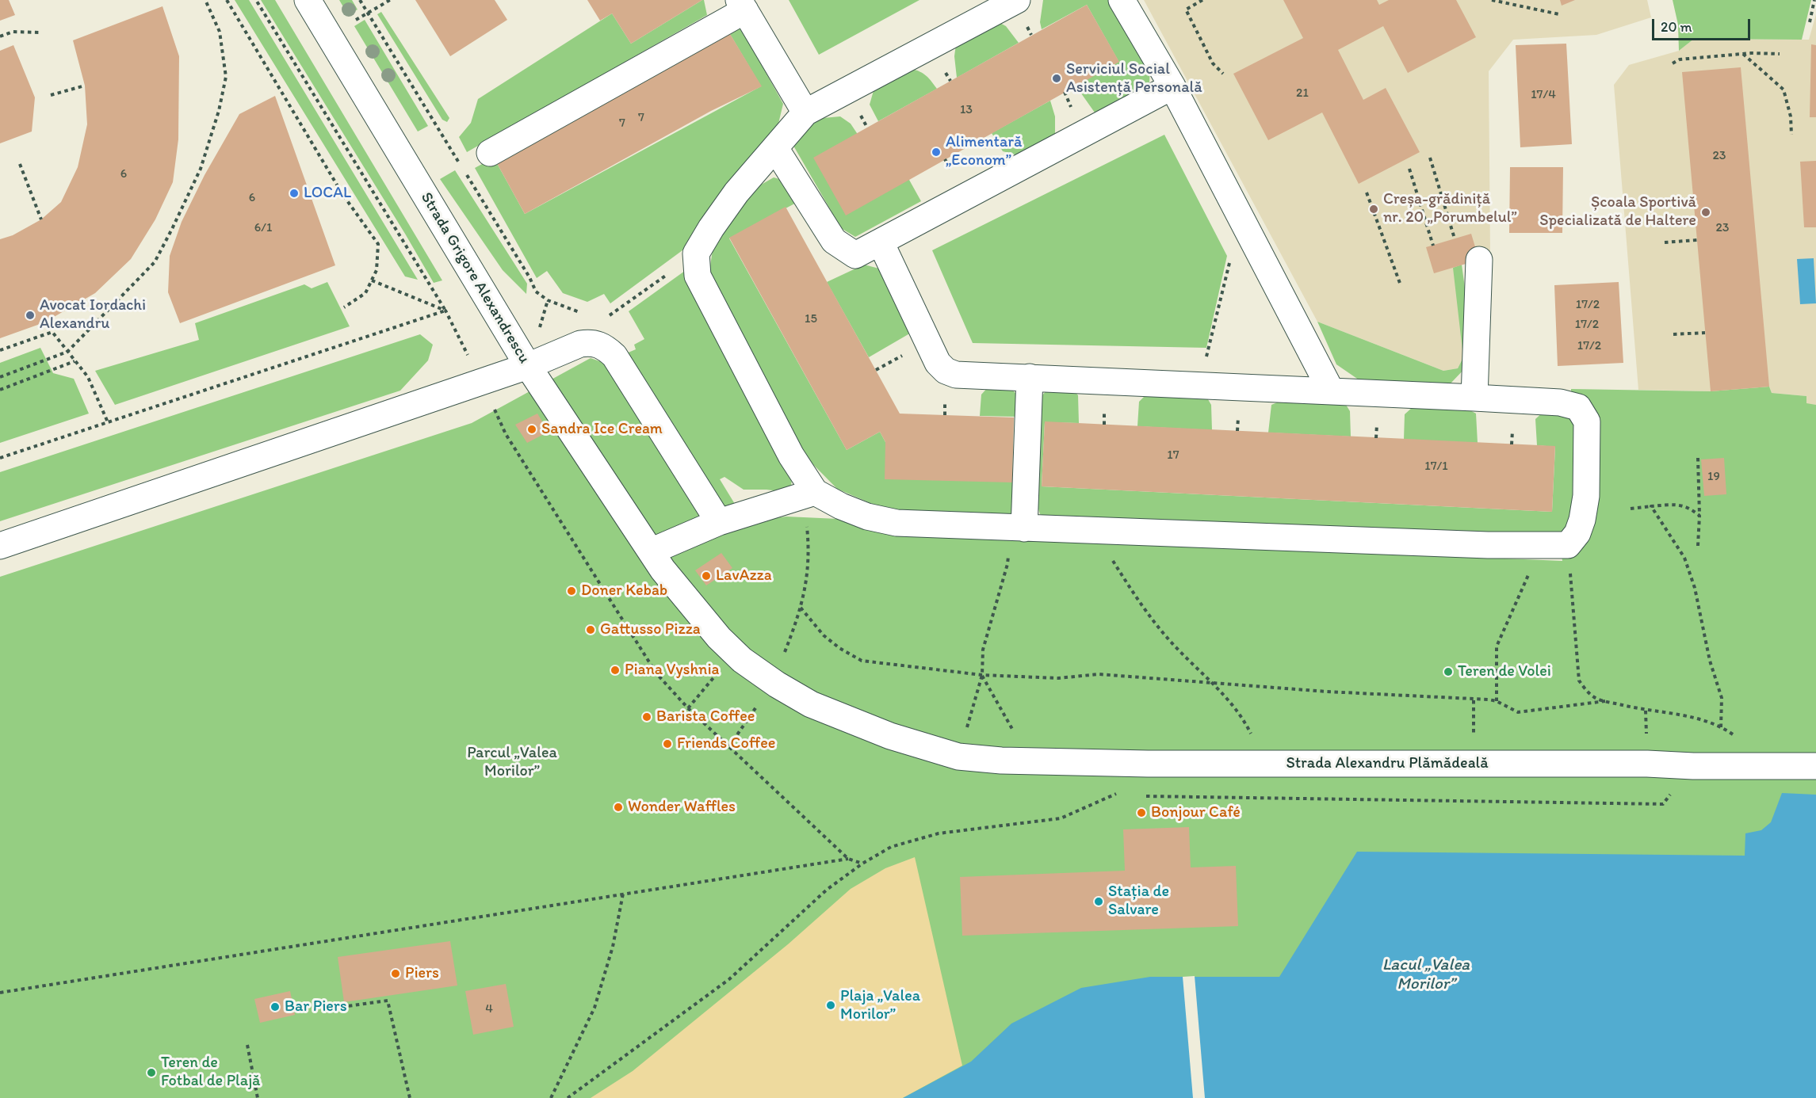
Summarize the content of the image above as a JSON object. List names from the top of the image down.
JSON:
{
  "streets": {
    "street": ["Strada Grigore Alexandrescu", "Strada Alexandru Plămădeală"]
  },
  "crossings": [
    ["Strada Grigore Alexandrescu", "Strada Alexandru Plămădeală"]
  ],
  "water": ["Lacul „Valea Morilor”"],
  "parks": ["Parcul „Valea Morilor”"],
  "places": [
    "Serviciul Social Asistență Personală",
    "Alimentară „Econom”",
    "LOCAL",
    "Creșa-grădiniță nr. 20 „Porumbelul”",
    "Școala Sportivă Specializată de Haltere",
    "Avocat Iordachi Alexandru",
    "Sandra Ice Cream",
    "LavAzza",
    "Doner Kebab",
    "Gattusso Pizza",
    "Piana Vyshnia",
    "Teren de Volei",
    "Barista Coffee",
    "Friends Coffee",
    "Wonder Waffles",
    "Bonjour Café",
    "Stația de Salvare",
    "Piers",
    "Plaja „Valea Morilor”",
    "Bar Piers",
    "Teren de Fotbal de Plajă"
  ],
  "house_numbers": [
    "21",
    "17/4",
    "13",
    "7",
    "7",
    "23",
    "6",
    "6",
    "6/1",
    "23",
    "17/2",
    "15",
    "17/2",
    "17/2",
    "17",
    "17/1",
    "19",
    "4"
  ],
  "scale_bar": "20 m"
}
